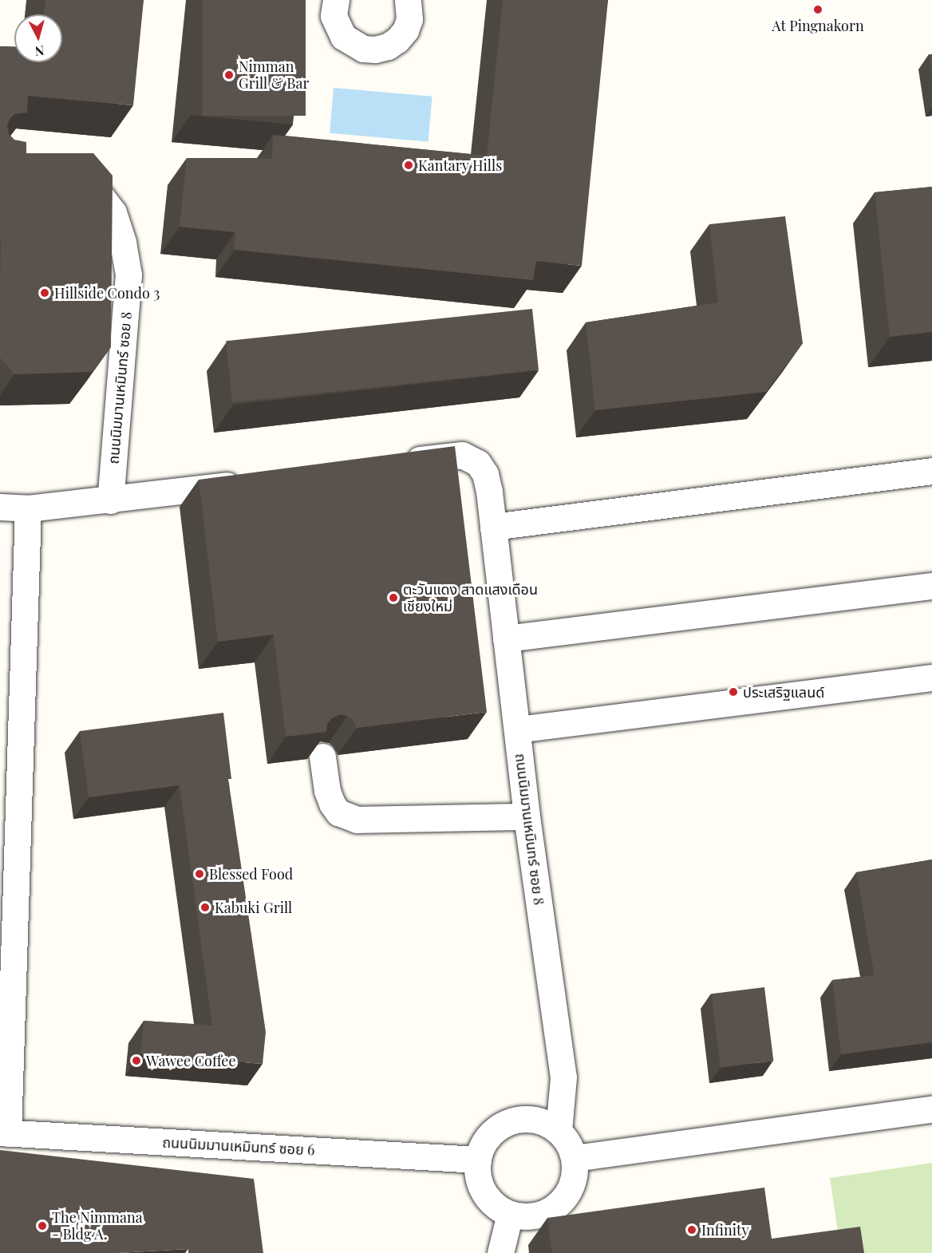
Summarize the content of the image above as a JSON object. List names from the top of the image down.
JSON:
{
  "streets": {
    "street": ["ถนนนิมมานเหมินทร์ ซอย 8", "ถนนนิมมานเหมินทร์ ซอย 6"]
  },
  "crossings": [
    ["ถนนนิมมานเหมินทร์ ซอย 8", "ถนนนิมมานเหมินทร์ ซอย 6"]
  ],
  "places": [
    "At Pingnakorn",
    "Nimman Grill & Bar",
    "Kantary Hills",
    "Hillside Condo 3",
    "ตะวันแดง สาดแสงเดือน เชียงใหม่",
    "ประเสริฐแลนด์",
    "Blessed Food",
    "Kabuki Grill",
    "Wawee Coffee",
    "The Nimmana - Bldg A.",
    "Infinity"
  ],
  "north": "bottom"
}
